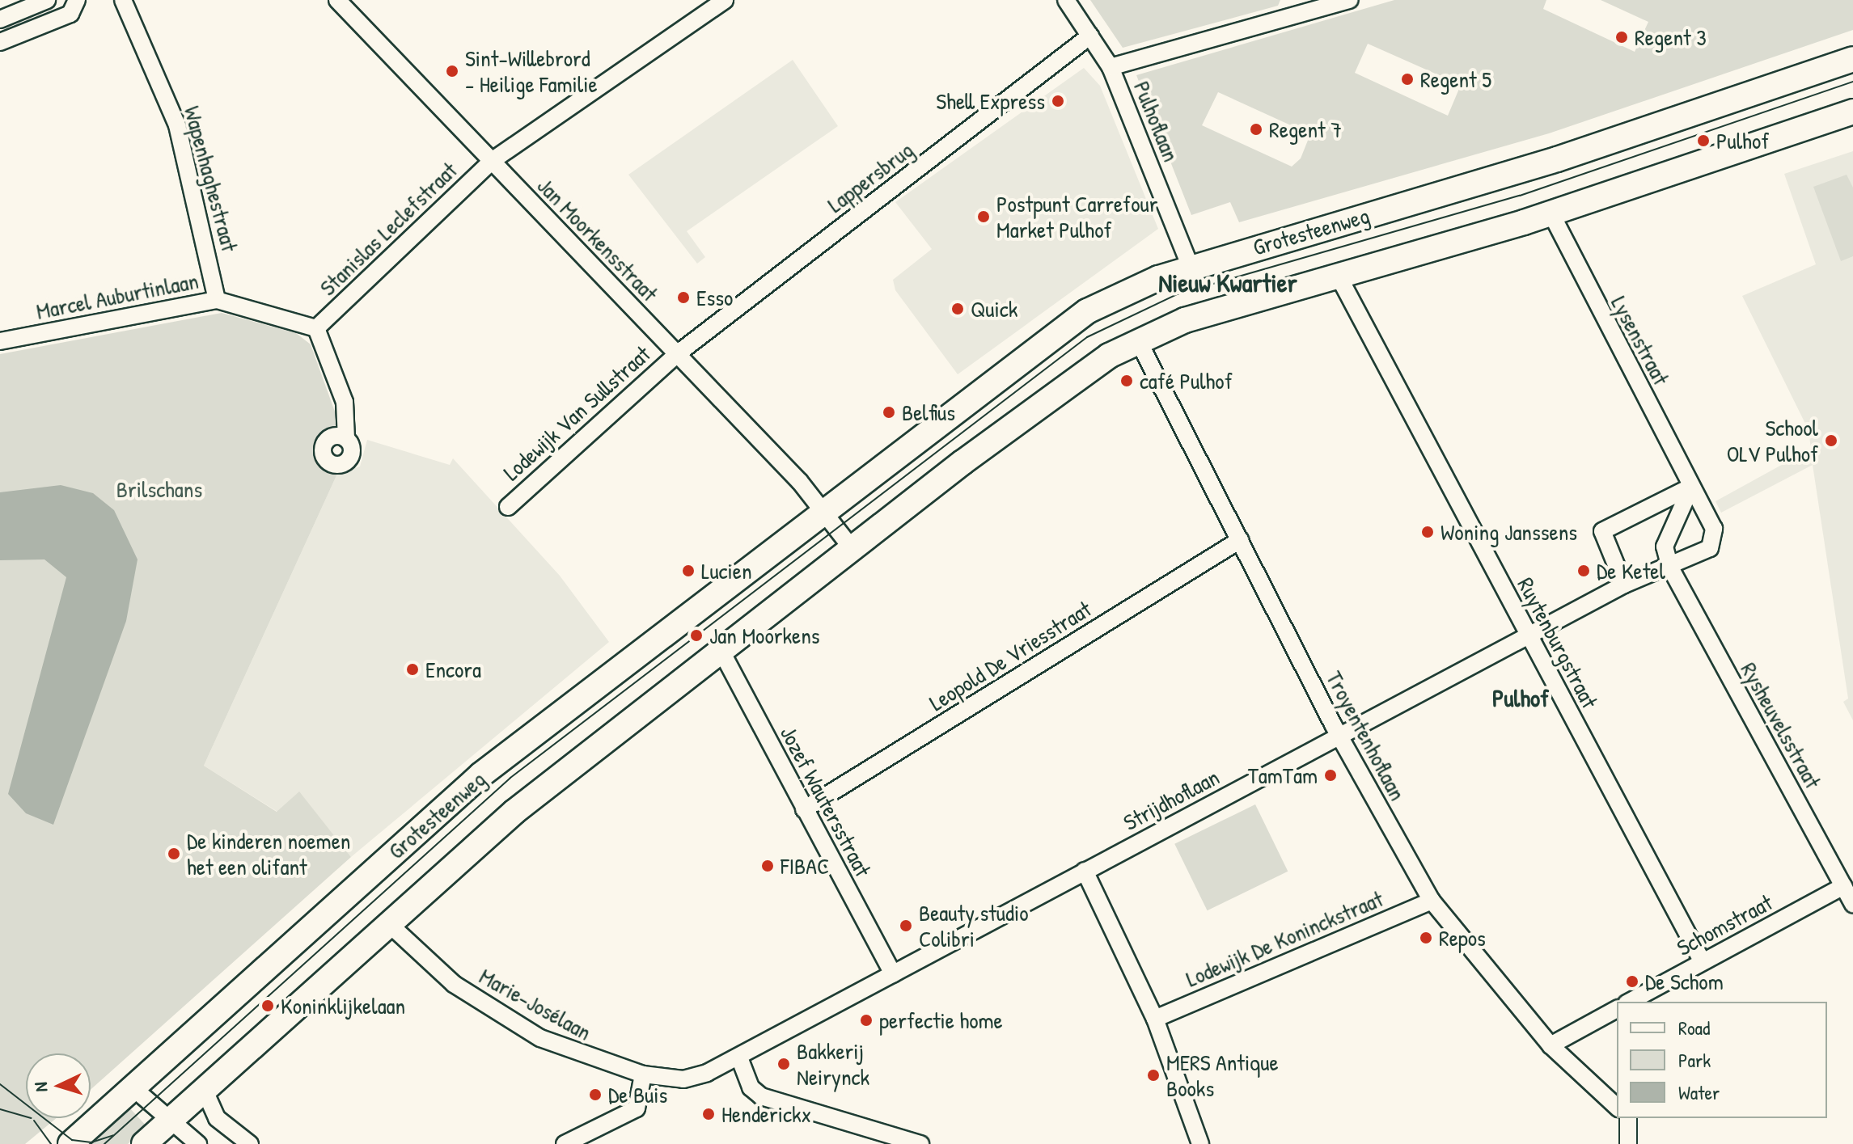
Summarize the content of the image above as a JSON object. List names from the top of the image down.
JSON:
{
  "streets": {
    "main road": ["Grotesteenweg"],
    "street": [
      "Pulhoflaan",
      "Lappersbrug",
      "Wapenhaghestraat",
      "Stanislas Leclefstraat",
      "Jan Moorkensstraat",
      "Marcel Auburtinlaan",
      "Lysenstraat",
      "Lodewijk Van Sullstraat",
      "Ruytenburgstraat",
      "Leopold De Vriesstraat",
      "Rysheuvelsstraat",
      "Troyentenhoflaan",
      "Strijdhoflaan",
      "Jozef Wautersstraat",
      "Schomstraat",
      "Lodewijk De Koninckstraat",
      "Marie-Josélaan"
    ]
  },
  "crossings": [
    ["Pulhoflaan", "Lappersbrug"],
    ["Pulhoflaan", "Grotesteenweg"],
    ["Lappersbrug", "Jan Moorkensstraat"],
    ["Lappersbrug", "Lodewijk Van Sullstraat"],
    ["Wapenhaghestraat", "Marcel Auburtinlaan"],
    ["Stanislas Leclefstraat", "Jan Moorkensstraat"],
    ["Stanislas Leclefstraat", "Marcel Auburtinlaan"],
    ["Grotesteenweg", "Jan Moorkensstraat"],
    ["Jan Moorkensstraat", "Lodewijk Van Sullstraat"],
    ["Lysenstraat", "Strijdhoflaan"],
    ["Ruytenburgstraat", "Strijdhoflaan"],
    ["Ruytenburgstraat", "Schomstraat"],
    ["Leopold De Vriesstraat", "Troyentenhoflaan"],
    ["Leopold De Vriesstraat", "Jozef Wautersstraat"],
    ["Rysheuvelsstraat", "Strijdhoflaan"],
    ["Rysheuvelsstraat", "Schomstraat"],
    ["Troyentenhoflaan", "Strijdhoflaan"],
    ["Troyentenhoflaan", "Lodewijk De Koninckstraat"],
    ["Strijdhoflaan", "Jozef Wautersstraat"],
    ["Strijdhoflaan", "Marie-Josélaan"]
  ],
  "districts": ["Nieuw Kwartier", "Pulhof"],
  "parks": ["Brilschans"],
  "places": [
    "Regent 3",
    "Sint-Willebrord - Heilige Familie",
    "Regent 5",
    "Shell Express",
    "Regent 7",
    "Pulhof",
    "Postpunt Carrefour Market Pulhof",
    "Esso",
    "Quick",
    "café Pulhof",
    "Belfius",
    "School OLV Pulhof",
    "Woning Janssens",
    "Lucien",
    "De Ketel",
    "Jan Moorkens",
    "Encora",
    "TamTam",
    "De kinderen noemen het een olifant",
    "FIBAC",
    "Beauty studio Colibri",
    "Repos",
    "De Schom",
    "Koninklijkelaan",
    "perfectie home",
    "Bakkerij Neirynck",
    "MERS Antique Books",
    "De Buis",
    "Henderickx"
  ],
  "legend": ["Road", "Park", "Water"],
  "north": "left"
}
